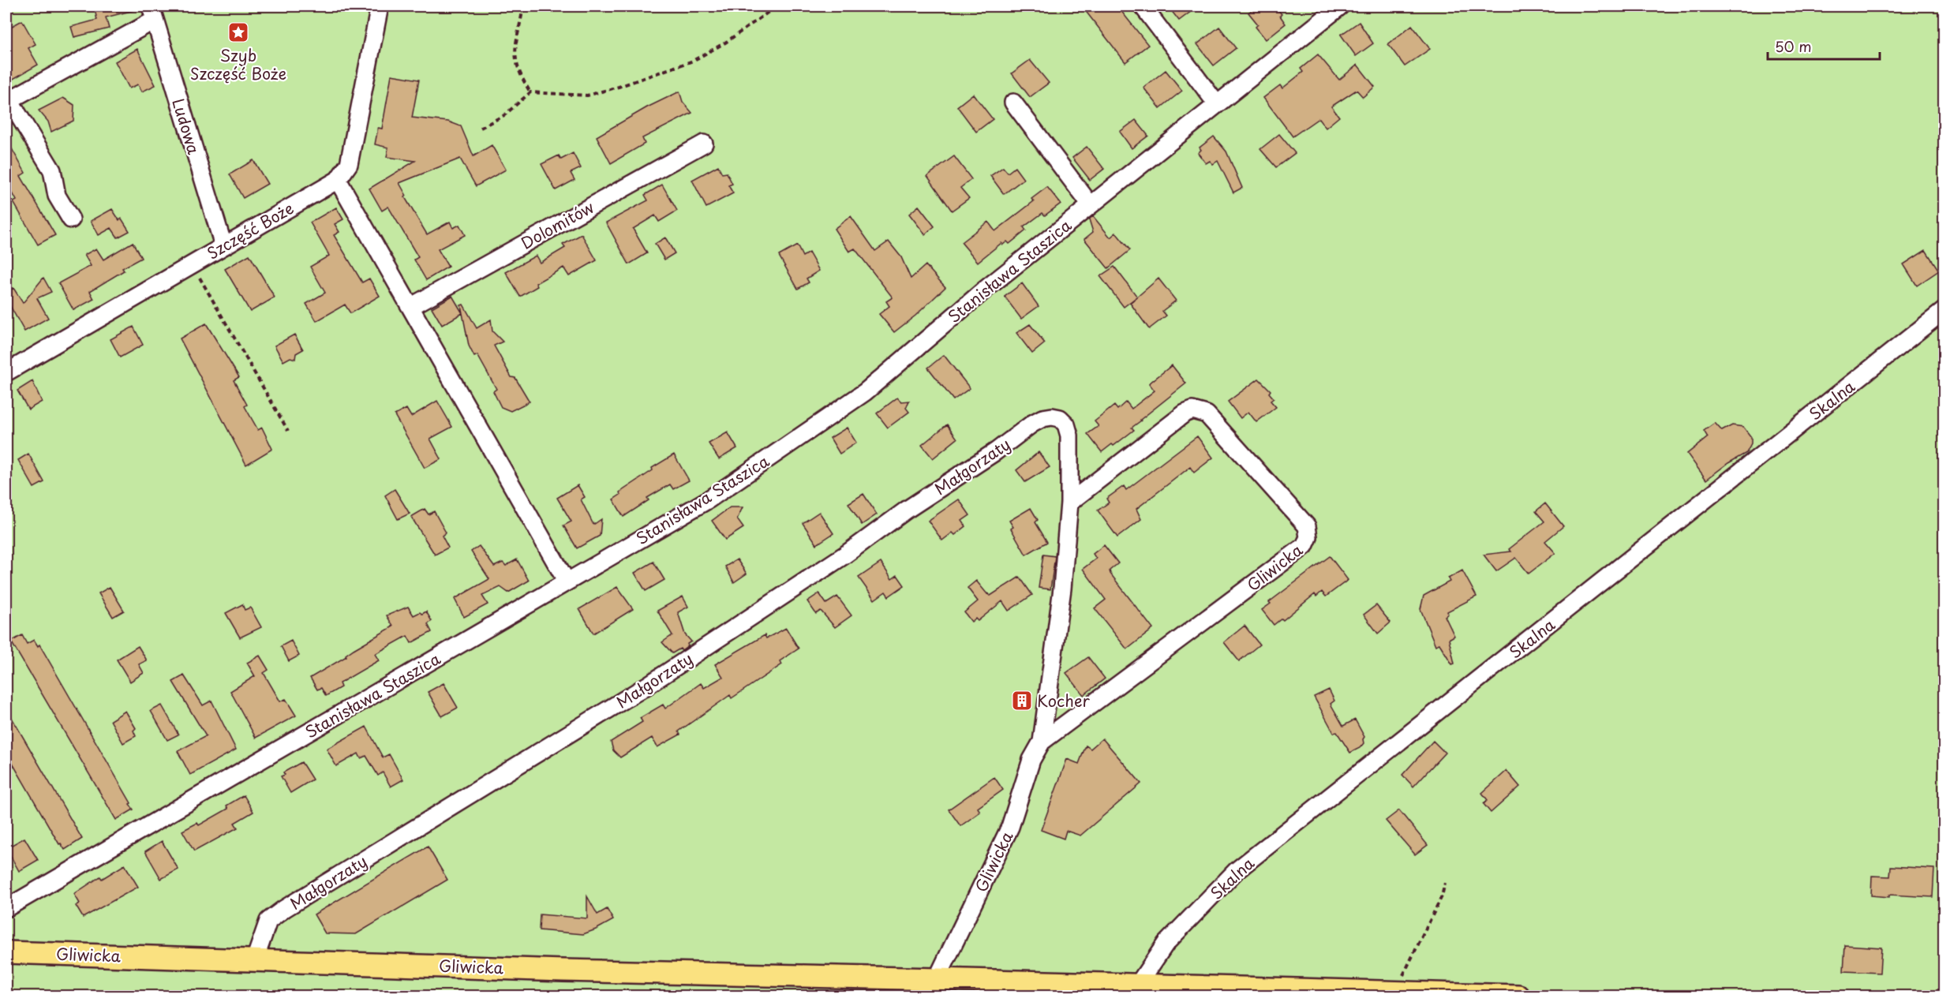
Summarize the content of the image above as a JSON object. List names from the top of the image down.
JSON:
{
  "streets": {
    "main road": ["Gliwicka"],
    "street": [
      "Ludowa",
      "Dolomitów",
      "Szczęść Boże",
      "Stanisława Staszica",
      "Skalna",
      "Małgorzaty"
    ]
  },
  "crossings": [
    ["Ludowa", "Szczęść Boże"],
    ["Skalna", "Gliwicka"],
    ["Małgorzaty", "Gliwicka"]
  ],
  "places": {
    "place": ["Szyb Szczęść Boże"],
    "building": ["Kocher"]
  },
  "scale_bar": "50 m"
}
